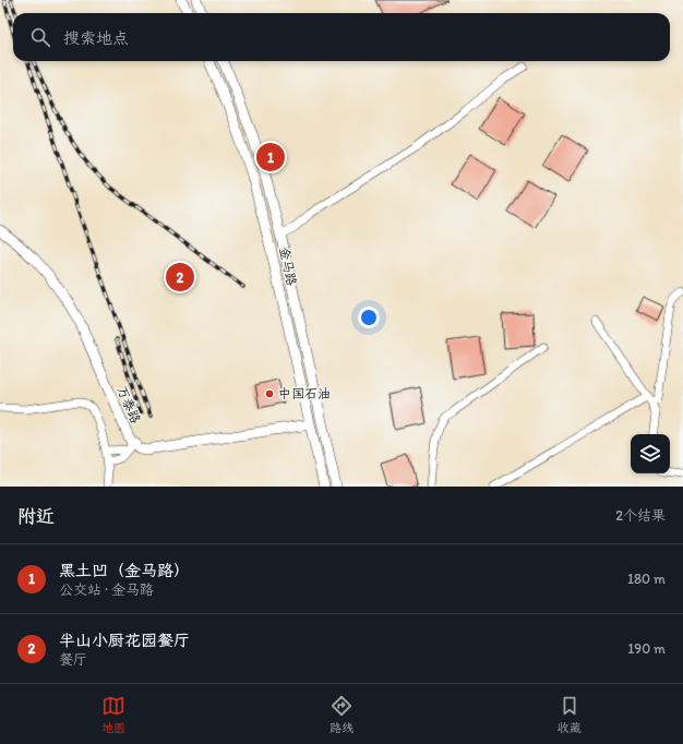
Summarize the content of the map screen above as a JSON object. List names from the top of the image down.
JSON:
{
  "streets": {
    "main road": ["金马路", "万泰路"]
  },
  "crossings": [
    ["金马路", "万泰路"]
  ],
  "places": ["中国石油"],
  "page": {
    "search": "搜索地点",
    "pins": ["1", "2"],
    "heading": ["附近", "2个结果"],
    "list": [
      {
        "mark": "1",
        "name": "黑土凹（金马路）",
        "note": "公交站 · 金马路",
        "value": "180 m"
      },
      {
        "mark": "2",
        "name": "半山小厨花园餐厅",
        "note": "餐厅",
        "value": "190 m"
      }
    ],
    "nav": ["地图", "路线", "收藏"]
  }
}
